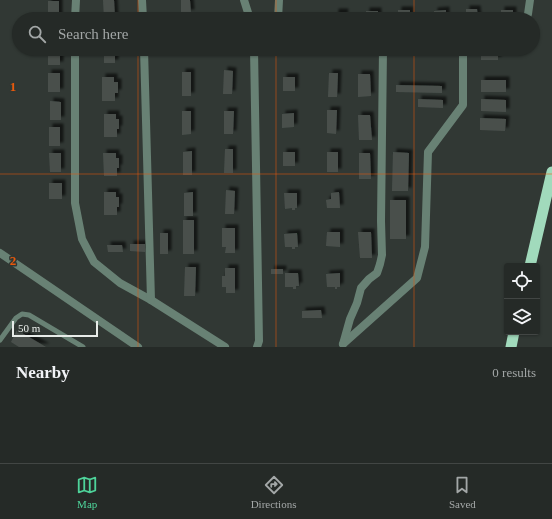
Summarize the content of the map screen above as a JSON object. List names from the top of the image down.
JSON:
{
  "scale_bar": "50 m",
  "page": {
    "search": "Search here",
    "scale": "50 m",
    "heading": ["Nearby", "0 results"],
    "nav": ["Map", "Directions", "Saved"]
  },
  "grid": {
    "rows": ["1", "2"]
  }
}
